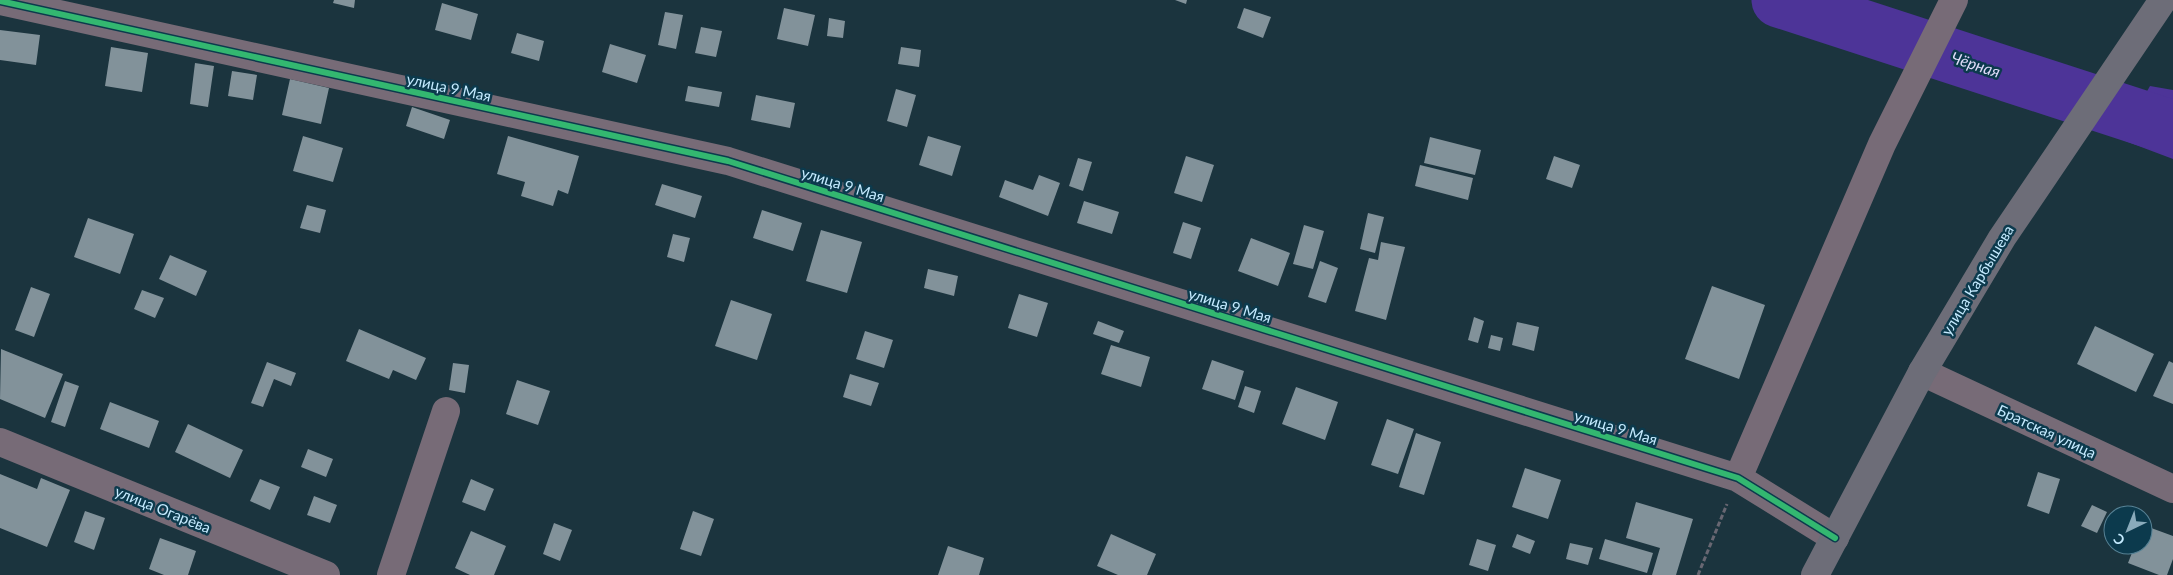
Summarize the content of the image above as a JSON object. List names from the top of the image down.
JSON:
{
  "streets": {
    "main road": ["улица Карбышева"],
    "street": ["улица 9 Мая", "Братская улица", "улица Огарёва"]
  },
  "crossings": [
    ["улица 9 Мая", "улица Карбышева"],
    ["улица Карбышева", "Братская улица"]
  ],
  "water": ["Чёрная"],
  "north": "bottom left"
}
